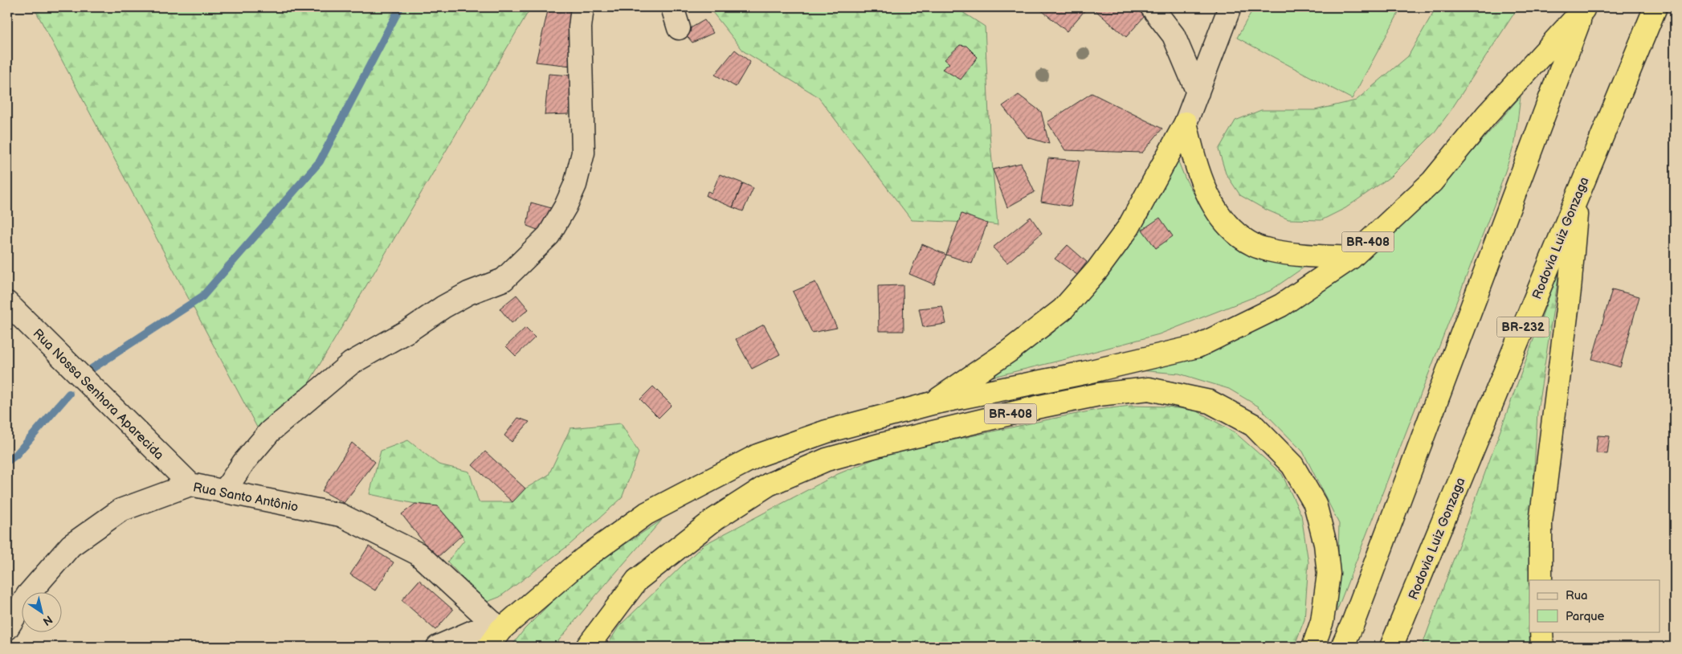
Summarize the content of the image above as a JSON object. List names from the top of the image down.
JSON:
{
  "streets": {
    "highway": ["Rodovia Luiz Gonzaga", "BR-408", "BR-232"],
    "street": ["Rua Nossa Senhora Aparecida", "Rua Santo Antônio"]
  },
  "crossings": [
    ["BR-408", "Rua Santo Antônio"],
    ["Rua Nossa Senhora Aparecida", "Rua Santo Antônio"]
  ],
  "legend": ["Rua", "Parque"],
  "north": "bottom right"
}
